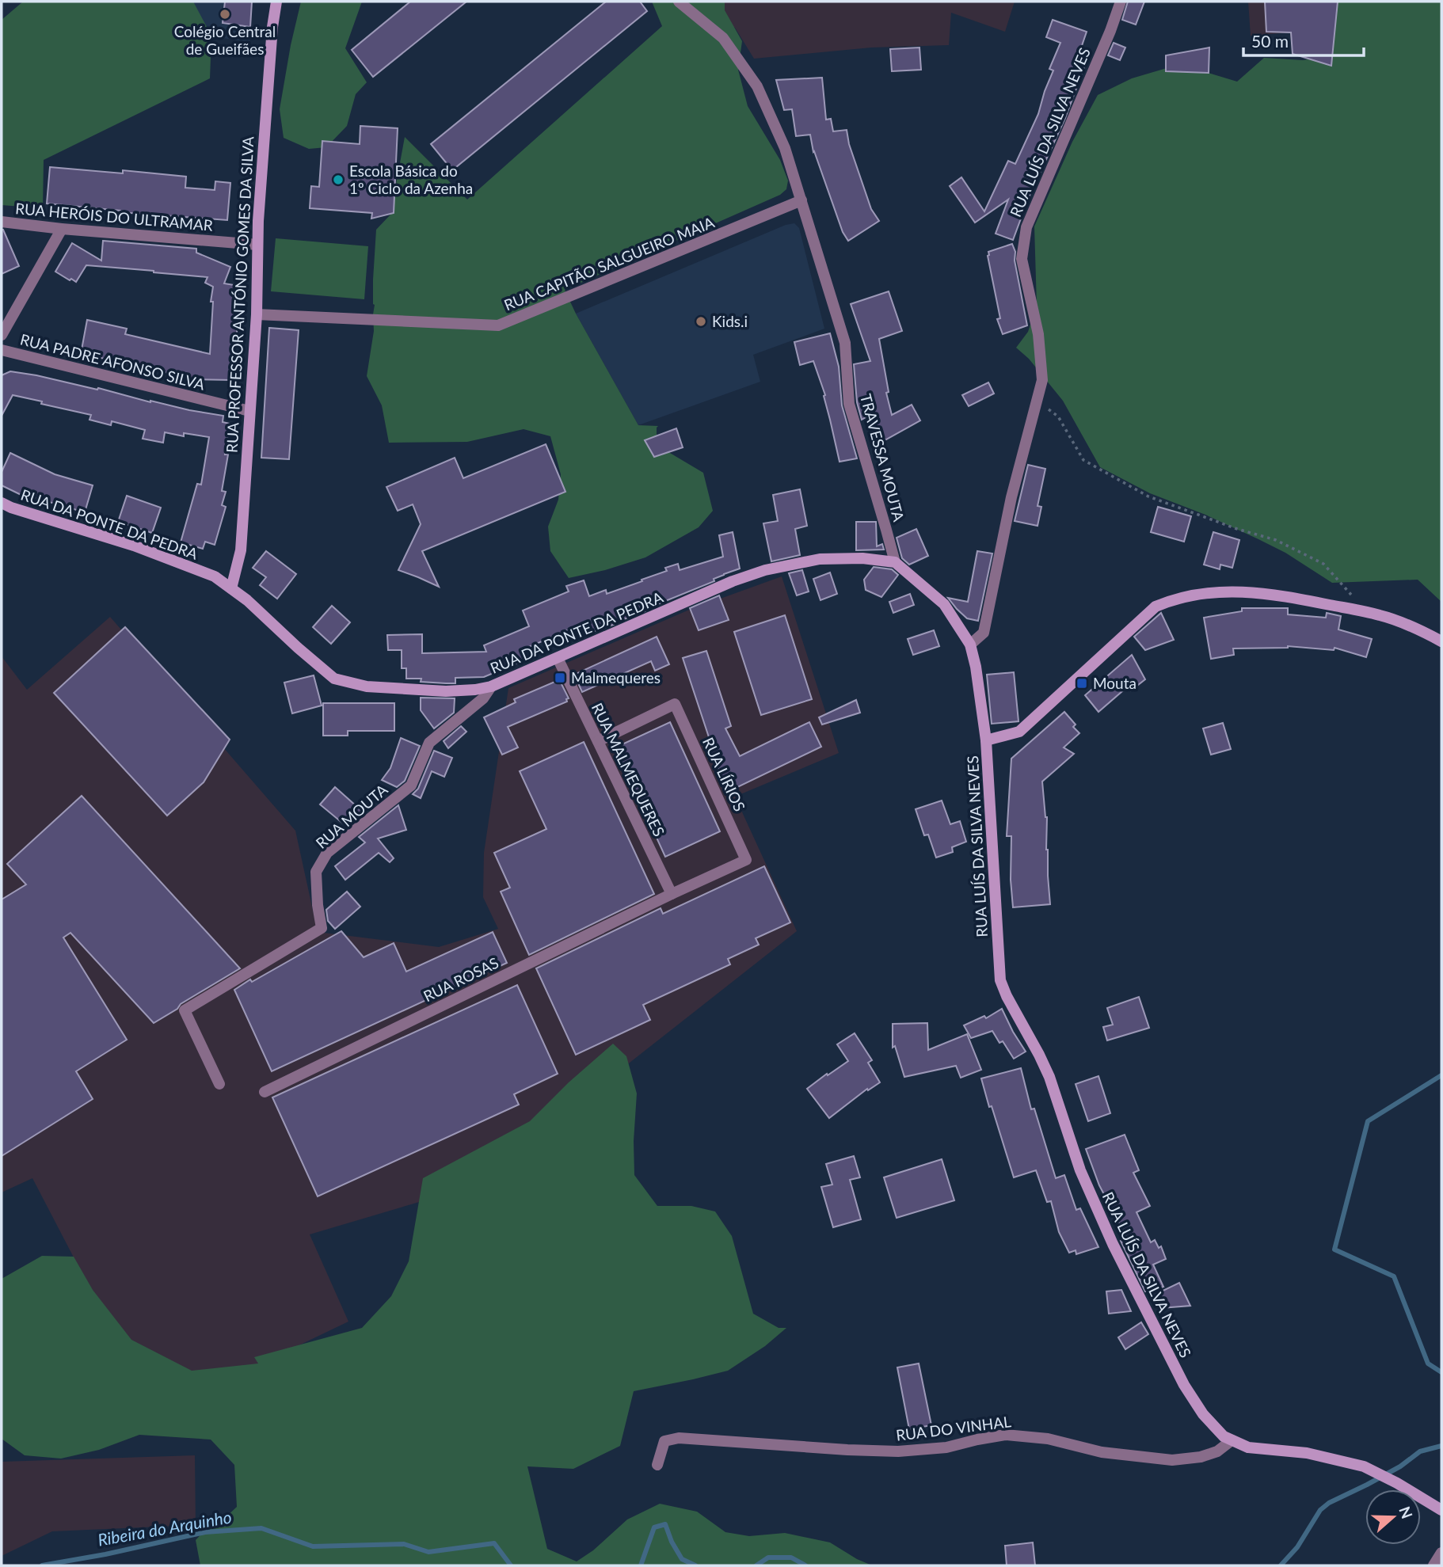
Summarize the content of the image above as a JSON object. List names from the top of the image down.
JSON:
{
  "streets": {
    "street": [
      "RUA LUÍS DA SILVA NEVES",
      "RUA HERÓIS DO ULTRAMAR",
      "RUA CAPITÃO SALGUEIRO MAIA",
      "RUA PROFESSOR ANTÓNIO GOMES DA SILVA",
      "RUA PADRE AFONSO SILVA",
      "TRAVESSA MOUTA",
      "RUA DA PONTE DA PEDRA",
      "RUA MALMEQUERES",
      "RUA LÍRIOS",
      "RUA MOUTA",
      "RUA ROSAS",
      "RUA DO VINHAL"
    ]
  },
  "crossings": [
    ["RUA LUÍS DA SILVA NEVES", "RUA DO VINHAL"],
    ["RUA HERÓIS DO ULTRAMAR", "RUA PROFESSOR ANTÓNIO GOMES DA SILVA"],
    ["RUA CAPITÃO SALGUEIRO MAIA", "RUA PROFESSOR ANTÓNIO GOMES DA SILVA"],
    ["RUA CAPITÃO SALGUEIRO MAIA", "TRAVESSA MOUTA"],
    ["RUA PROFESSOR ANTÓNIO GOMES DA SILVA", "RUA PADRE AFONSO SILVA"],
    ["RUA PROFESSOR ANTÓNIO GOMES DA SILVA", "RUA DA PONTE DA PEDRA"],
    ["TRAVESSA MOUTA", "RUA DA PONTE DA PEDRA"],
    ["RUA DA PONTE DA PEDRA", "RUA MALMEQUERES"],
    ["RUA DA PONTE DA PEDRA", "RUA MOUTA"],
    ["RUA MALMEQUERES", "RUA LÍRIOS"],
    ["RUA MALMEQUERES", "RUA ROSAS"],
    ["RUA LÍRIOS", "RUA ROSAS"]
  ],
  "water": ["Ribeira do Arquinho"],
  "places": {
    "other": ["Colégio Central de Gueifães", "Escola Básica do 1º Ciclo da Azenha", "Kids.i"],
    "transit": ["Malmequeres", "Mouta"]
  },
  "scale_bar": "50 m",
  "north": "right"
}
